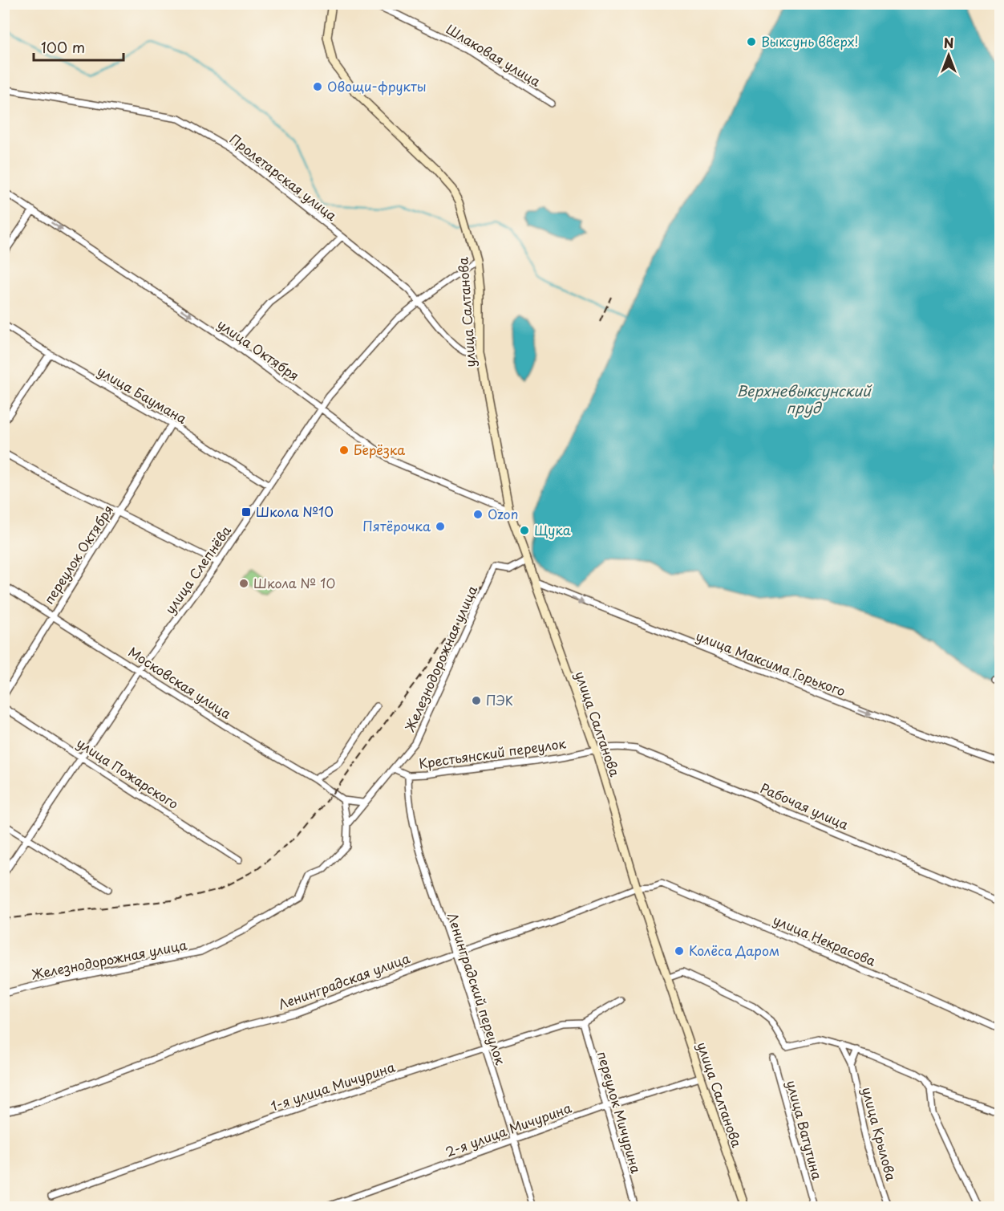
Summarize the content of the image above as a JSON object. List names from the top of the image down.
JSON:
{
  "streets": {
    "main road": ["улица Салтанова"],
    "street": [
      "Шлаковая улица",
      "Пролетарская улица",
      "улица Октября",
      "улица Баумана",
      "переулок Октября",
      "улица Слепнёва",
      "Железнодорожная улица",
      "улица Максима Горького",
      "Московская улица",
      "Крестьянский переулок",
      "улица Пожарского",
      "Рабочая улица",
      "улица Некрасова",
      "Ленинградская улица",
      "Ленинградский переулок",
      "1-я улица Мичурина",
      "переулок Мичурина",
      "2-я улица Мичурина",
      "улица Ватутина",
      "улица Крылова"
    ]
  },
  "crossings": [
    ["Пролетарская улица", "улица Салтанова"],
    ["Пролетарская улица", "улица Слепнёва"],
    ["улица Салтанова", "улица Октября"],
    ["улица Салтанова", "улица Слепнёва"],
    ["улица Салтанова", "Железнодорожная улица"],
    ["улица Салтанова", "улица Максима Горького"],
    ["улица Салтанова", "Крестьянский переулок"],
    ["улица Салтанова", "Рабочая улица"],
    ["улица Салтанова", "улица Некрасова"],
    ["улица Салтанова", "Ленинградская улица"],
    ["улица Салтанова", "2-я улица Мичурина"],
    ["улица Октября", "улица Слепнёва"],
    ["улица Баумана", "переулок Октября"],
    ["улица Баумана", "улица Слепнёва"],
    ["переулок Октября", "Московская улица"],
    ["улица Слепнёва", "Московская улица"],
    ["улица Слепнёва", "улица Пожарского"],
    ["Железнодорожная улица", "Крестьянский переулок"],
    ["Крестьянский переулок", "Рабочая улица"],
    ["Крестьянский переулок", "Ленинградский переулок"],
    ["улица Некрасова", "Ленинградская улица"],
    ["Ленинградская улица", "Ленинградский переулок"],
    ["Ленинградский переулок", "1-я улица Мичурина"],
    ["Ленинградский переулок", "2-я улица Мичурина"],
    ["1-я улица Мичурина", "переулок Мичурина"],
    ["переулок Мичурина", "2-я улица Мичурина"]
  ],
  "one_way": ["улица Октября", "улица Максима Горького"],
  "water": ["Верхневыксунский пруд"],
  "places": {
    "other": [
      "Выксунь вверх!",
      "Овощи-фрукты",
      "Берёзка",
      "Ozon",
      "Пятёрочка",
      "Щука",
      "Школа № 10",
      "ПЭК",
      "Колёса Даром"
    ],
    "transit": ["Школа №10"]
  },
  "scale_bar": "100 m",
  "north": "top"
}
